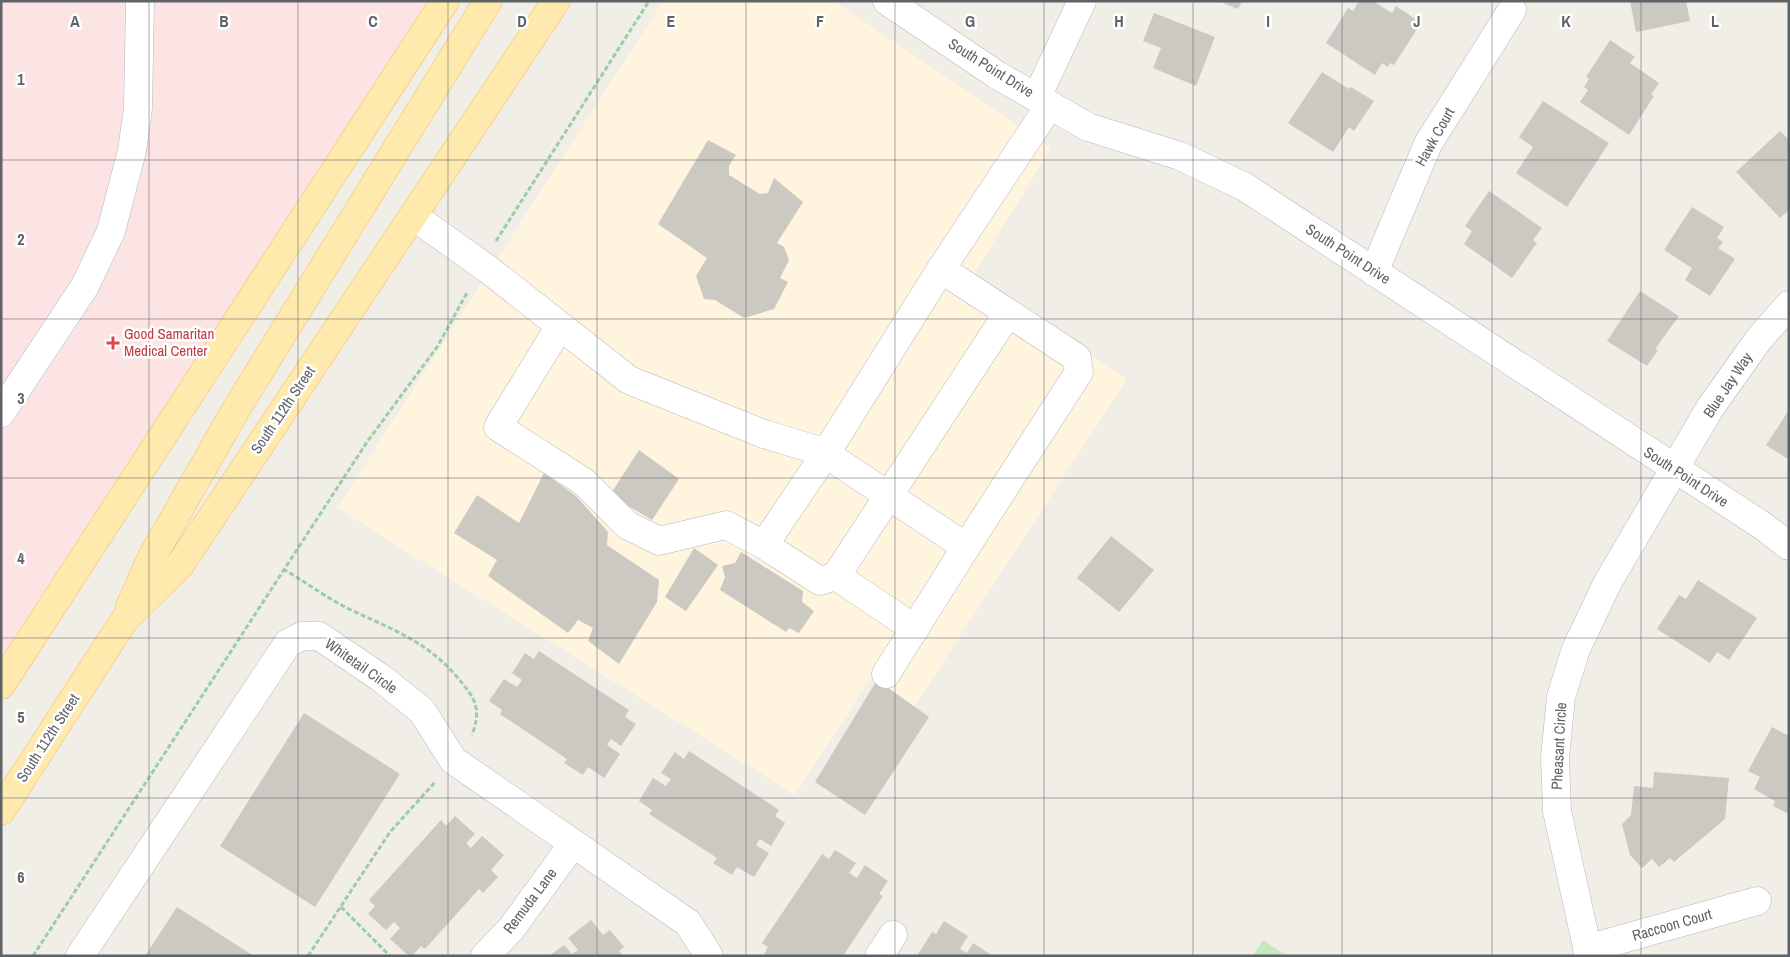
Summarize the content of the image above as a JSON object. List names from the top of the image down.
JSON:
{
  "streets": {
    "main road": ["South 112th Street"],
    "street": [
      "South Point Drive",
      "Hawk Court",
      "Blue Jay Way",
      "Whitetail Circle",
      "Pheasant Circle",
      "Remuda Lane",
      "Raccoon Court"
    ]
  },
  "crossings": [
    ["South Point Drive", "Hawk Court"],
    ["South Point Drive", "Blue Jay Way"],
    ["South Point Drive", "Pheasant Circle"],
    ["Blue Jay Way", "Pheasant Circle"],
    ["Whitetail Circle", "Remuda Lane"],
    ["Pheasant Circle", "Raccoon Court"]
  ],
  "places": {
    "health": ["Good Samaritan Medical Center"]
  },
  "grid": {
    "columns": [
      "A",
      "B",
      "C",
      "D",
      "E",
      "F",
      "G",
      "H",
      "I",
      "J",
      "K",
      "L"
    ],
    "rows": [
      "1",
      "2",
      "3",
      "4",
      "5",
      "6"
    ]
  }
}
